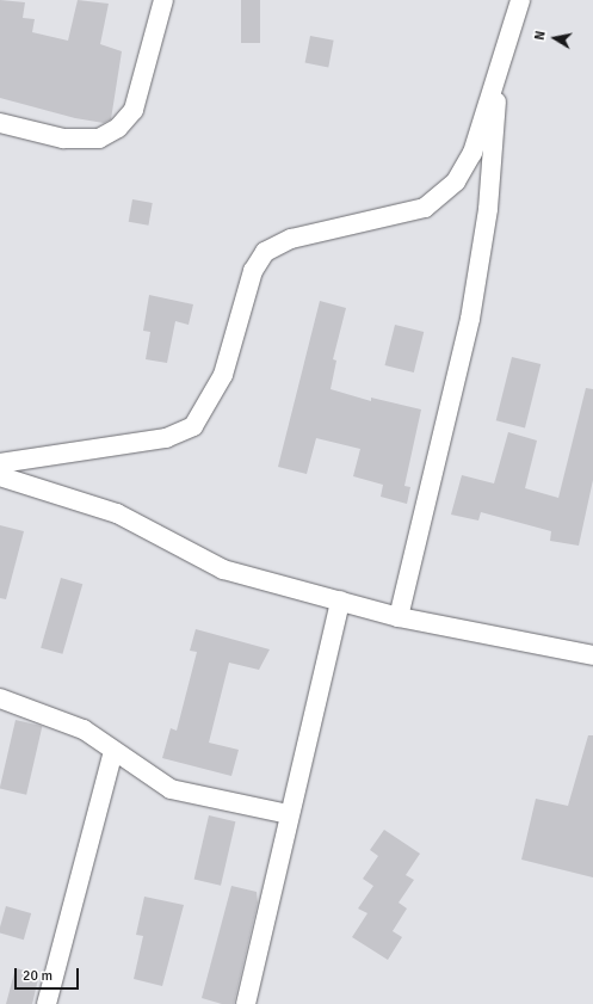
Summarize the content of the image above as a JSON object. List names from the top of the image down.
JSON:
{
  "scale_bar": "20 m",
  "north": "left"
}
